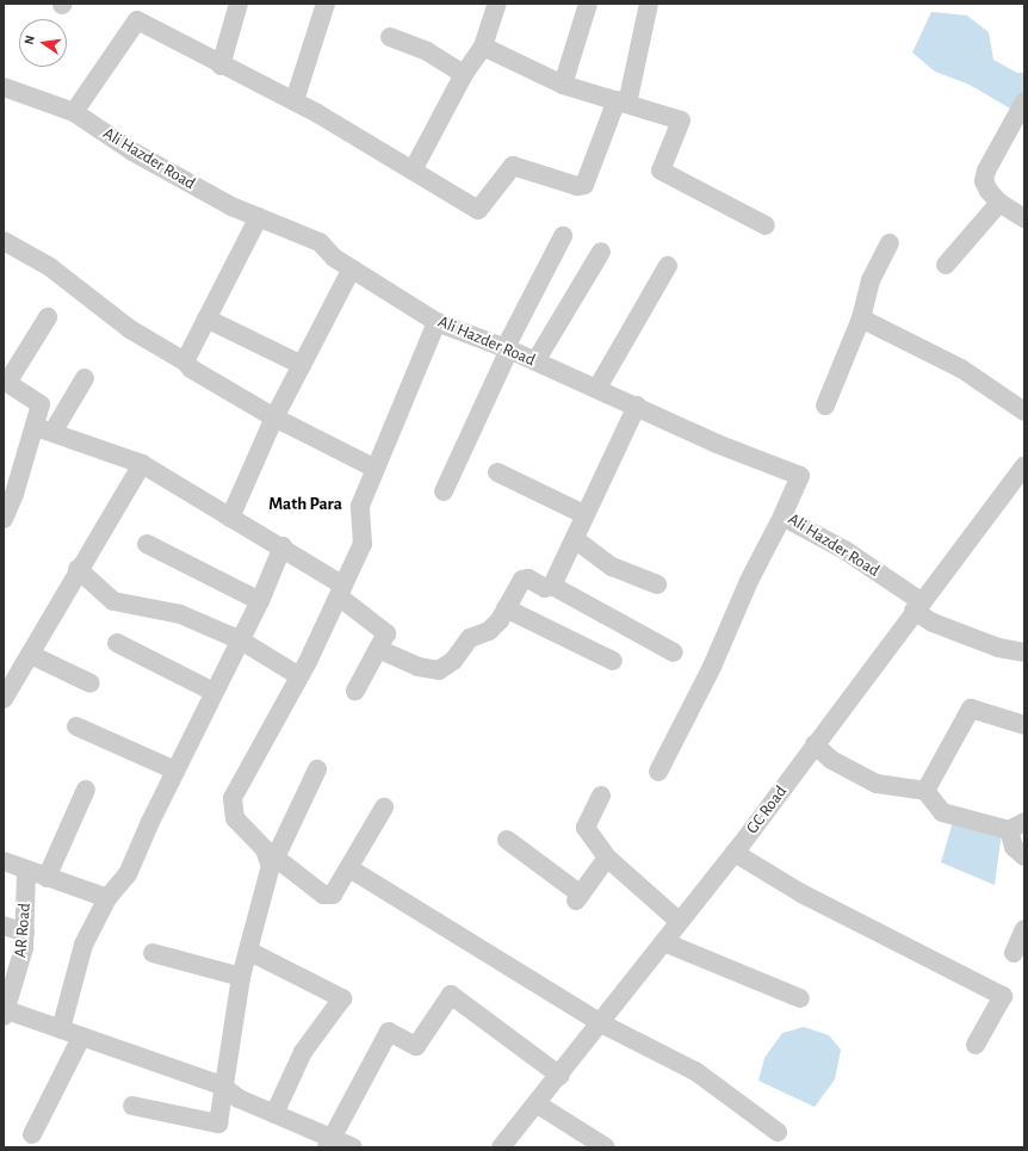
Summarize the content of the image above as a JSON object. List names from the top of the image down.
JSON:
{
  "streets": {
    "street": ["Ali Hazder Road", "GC Road", "AR Road"]
  },
  "crossings": [
    ["Ali Hazder Road", "GC Road"]
  ],
  "districts": ["Math Para"],
  "north": "left"
}
